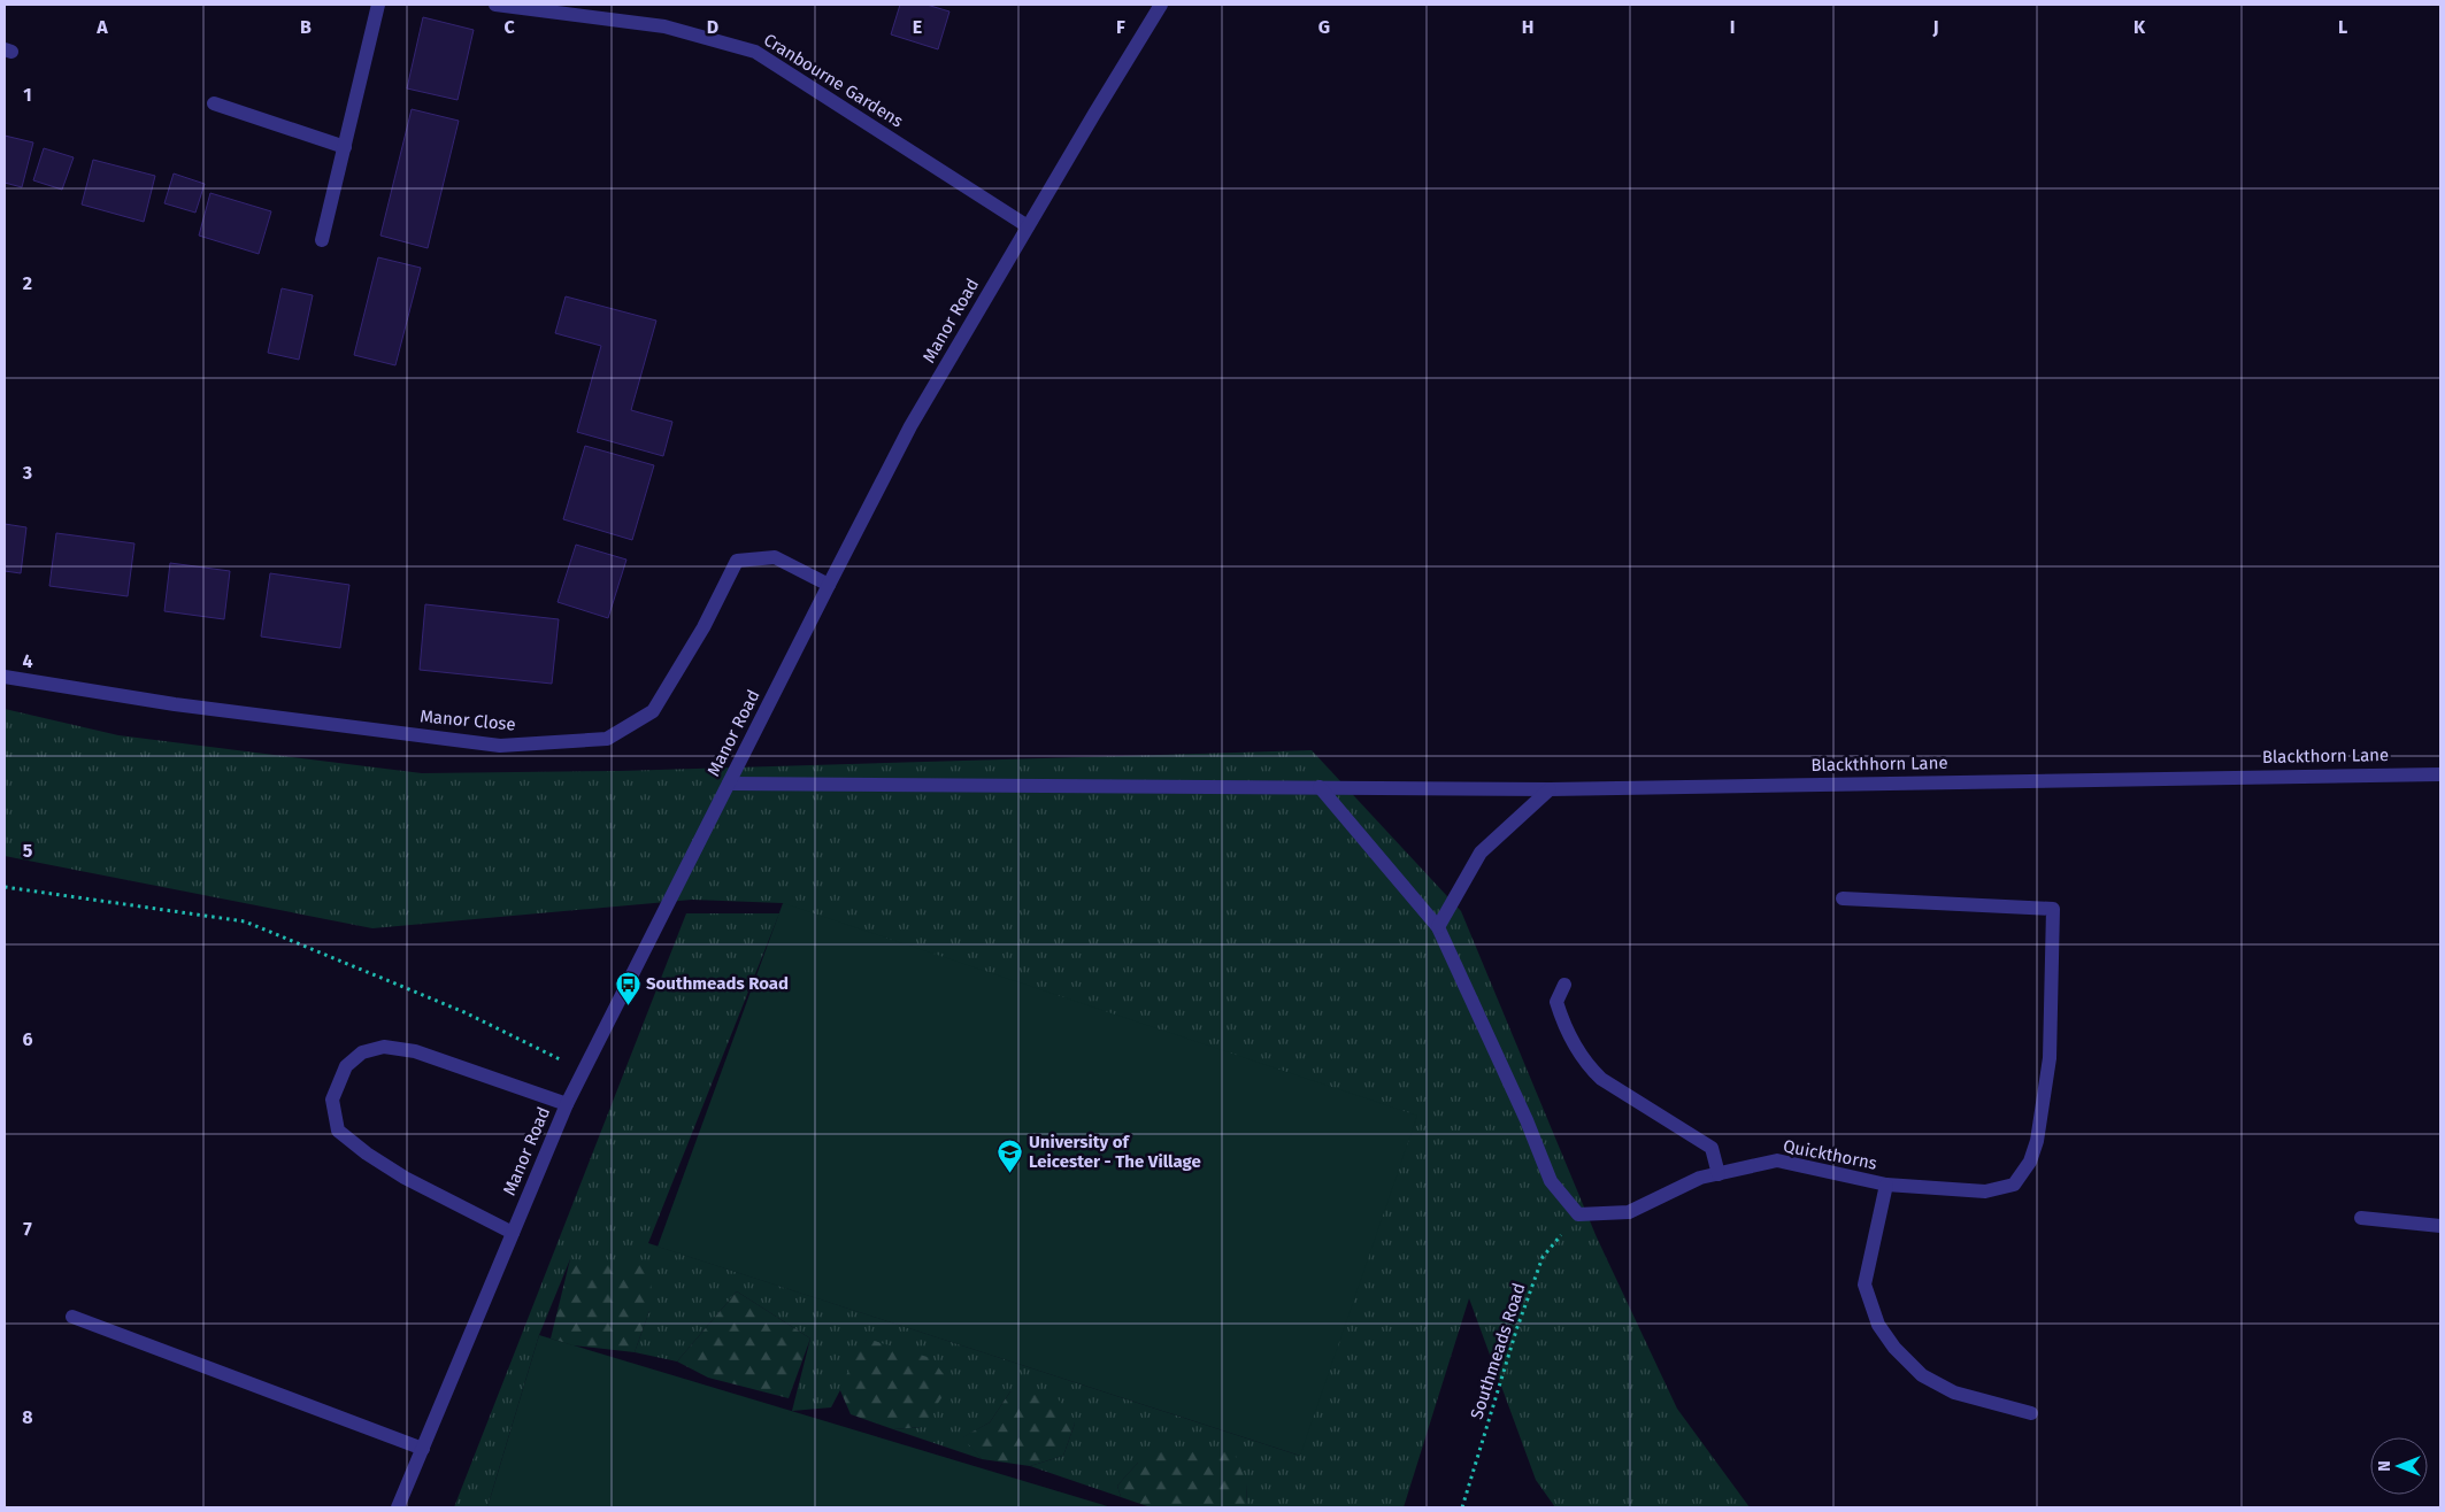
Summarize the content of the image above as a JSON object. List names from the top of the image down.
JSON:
{
  "streets": {
    "street": [
      "Cranbourne Gardens",
      "Manor Road",
      "Manor Close",
      "Blackthorn Lane",
      "Blackthhorn Lane",
      "Quickthorns"
    ],
    "path": ["Southmeads Road"]
  },
  "crossings": [
    ["Cranbourne Gardens", "Manor Road"],
    ["Manor Road", "Manor Close"],
    ["Manor Road", "Blackthhorn Lane"],
    ["Blackthorn Lane", "Blackthhorn Lane"],
    ["Quickthorns", "Southmeads Road"]
  ],
  "places": {
    "bus stop": ["Southmeads Road"],
    "school or university": ["University of Leicester - The Village"]
  },
  "north": "left",
  "grid": {
    "columns": [
      "A",
      "B",
      "C",
      "D",
      "E",
      "F",
      "G",
      "H",
      "I",
      "J",
      "K",
      "L"
    ],
    "rows": [
      "1",
      "2",
      "3",
      "4",
      "5",
      "6",
      "7",
      "8"
    ]
  }
}
